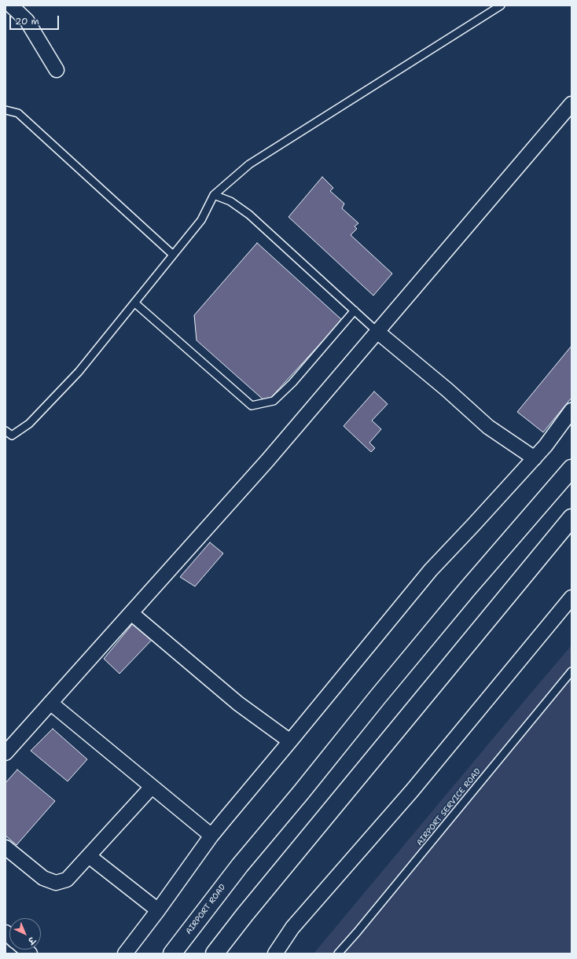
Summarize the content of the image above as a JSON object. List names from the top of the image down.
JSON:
{
  "streets": {
    "street": ["AIRPORT ROAD"],
    "lane": ["AIRPORT SERVICE ROAD"]
  },
  "scale_bar": "20 m",
  "north": "bottom right"
}
